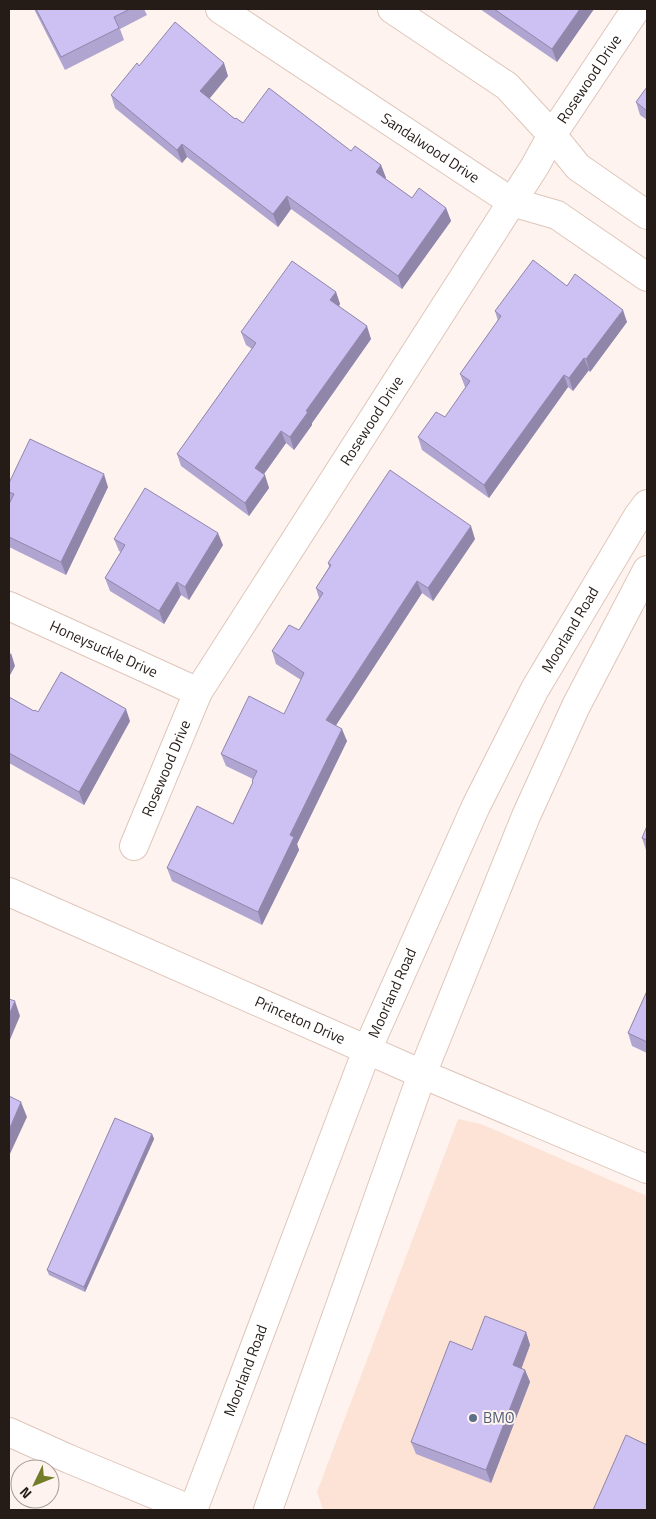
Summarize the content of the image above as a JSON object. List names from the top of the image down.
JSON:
{
  "streets": {
    "street": [
      "Rosewood Drive",
      "Sandalwood Drive",
      "Moorland Road",
      "Honeysuckle Drive",
      "Princeton Drive"
    ]
  },
  "crossings": [
    ["Rosewood Drive", "Sandalwood Drive"],
    ["Rosewood Drive", "Honeysuckle Drive"],
    ["Moorland Road", "Princeton Drive"]
  ],
  "places": ["BMO"],
  "north": "bottom left"
}
